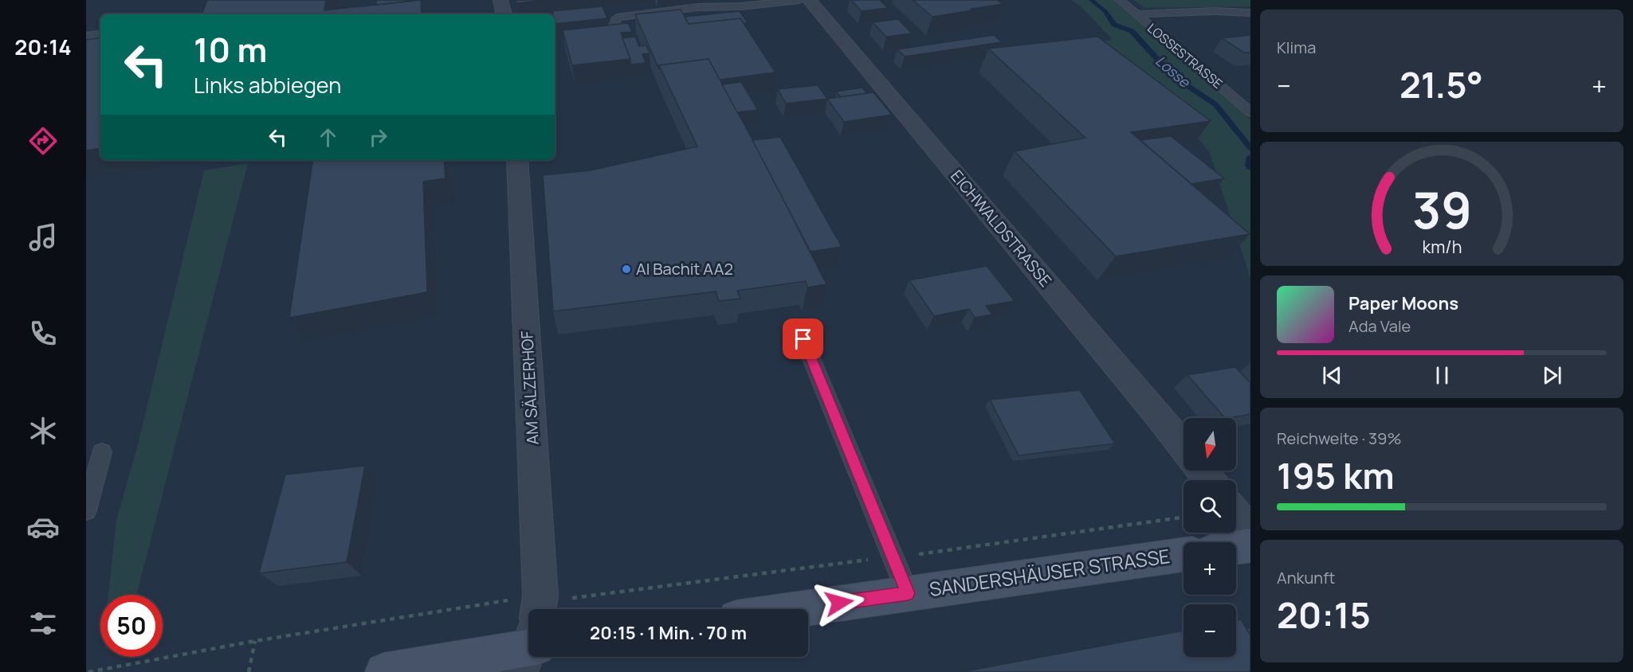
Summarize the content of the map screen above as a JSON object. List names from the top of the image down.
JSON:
{
  "streets": {
    "main road": ["SANDERSHÄUSER STRASSE"],
    "street": ["EICHWALDSTRASSE", "AM SÄLZERHOF"],
    "lane": ["LOSSESTRASSE"]
  },
  "water": ["Losse"],
  "places": ["Al Bachit AA2"],
  "north": "bottom",
  "page": {
    "tabs": "20:14",
    "tile": [
      "Klima",
      ["Reichweite · 39%", "195 km"],
      ["Ankunft", "20:15"]
    ],
    "turn": ["10 m", "Links abbiegen"],
    "heat": ["−", "21.5°", "+"],
    "song": ["Paper Moons", "Ada Vale"],
    "map_buttons": ["+", "−"],
    "limit": "50",
    "trip": "20:15 · 1 Min. · 70 m",
    "gauge": ["39", "km/h"]
  }
}
